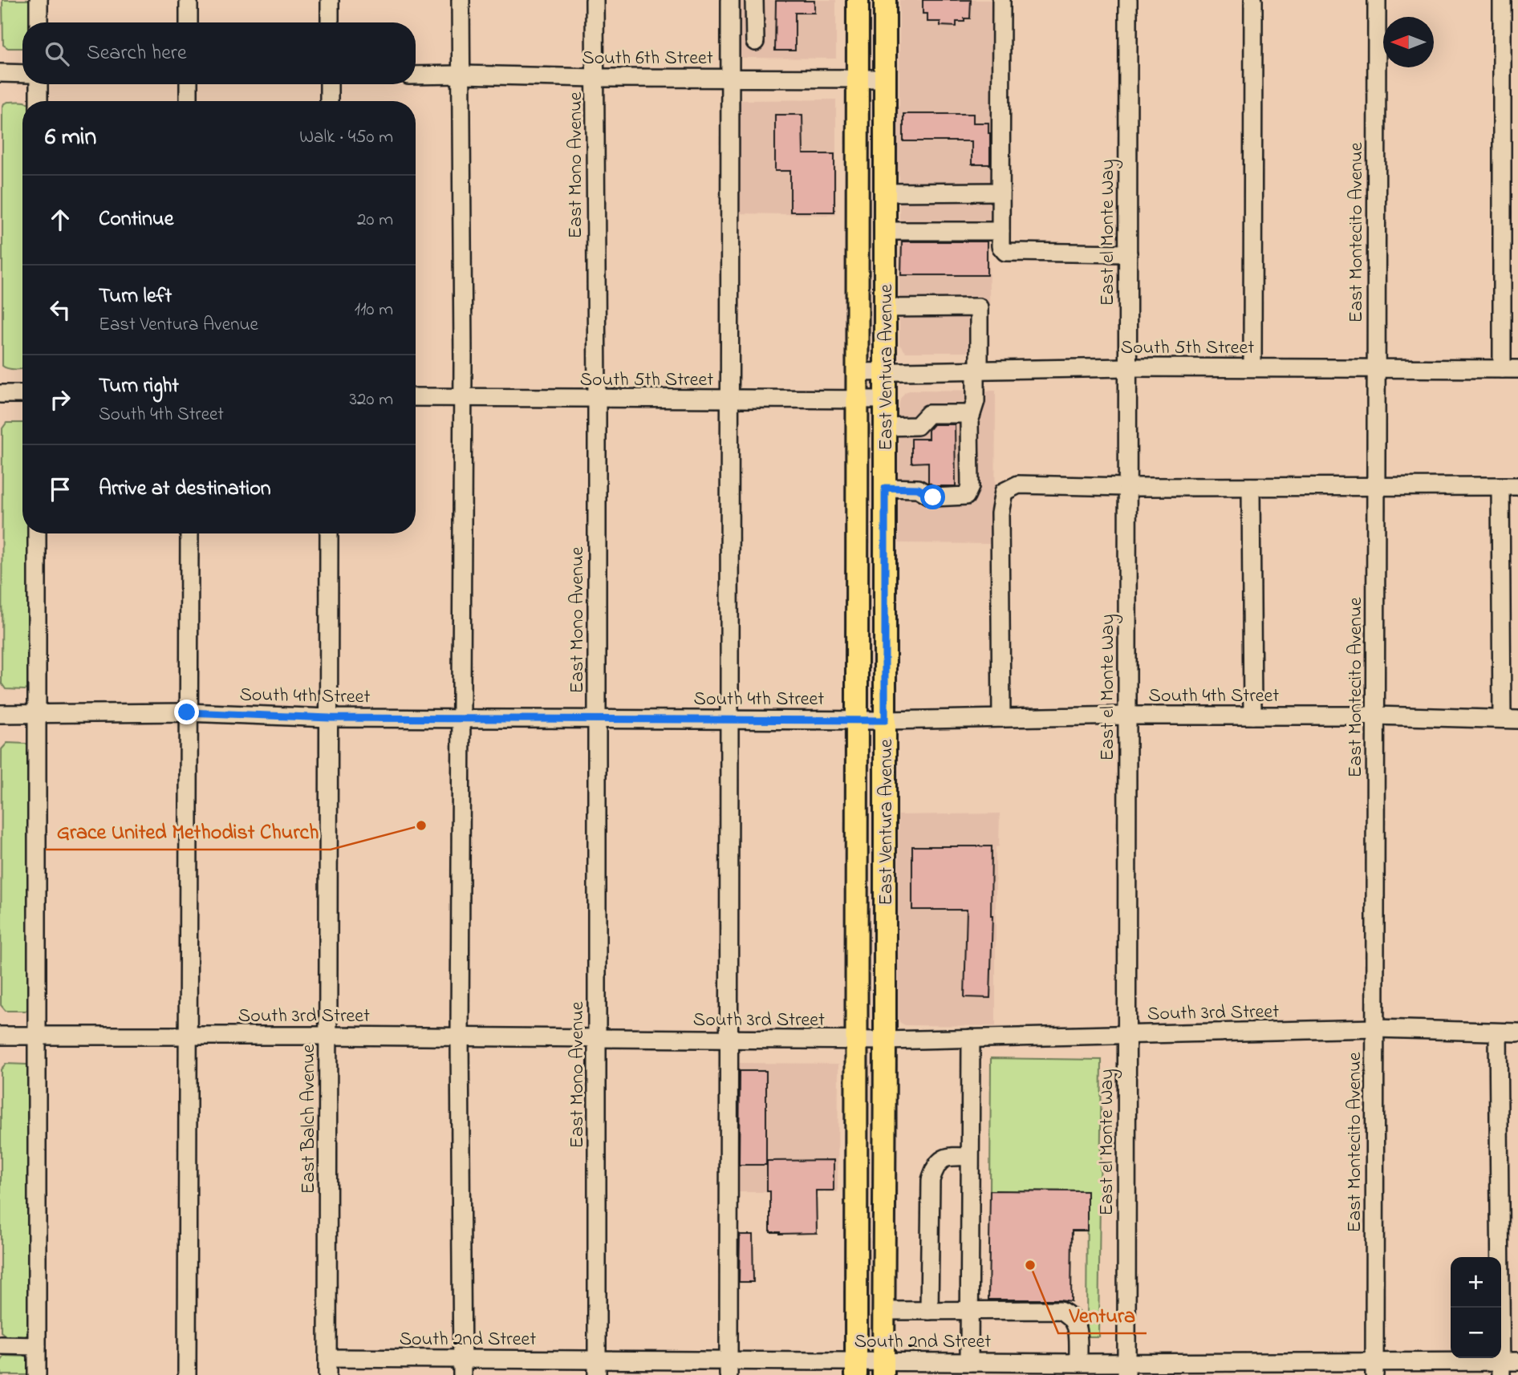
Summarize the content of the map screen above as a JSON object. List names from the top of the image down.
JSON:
{
  "streets": {
    "main road": ["East Ventura Avenue"],
    "street": [
      "South 6th Street",
      "East Mono Avenue",
      "East el Monte Way",
      "East Montecito Avenue",
      "South 5th Street",
      "South 4th Street",
      "South 3rd Street",
      "East Balch Avenue",
      "South 2nd Street"
    ]
  },
  "crossings": [
    ["South 6th Street", "East Mono Avenue"],
    ["South 6th Street", "East Ventura Avenue"],
    ["East Mono Avenue", "South 5th Street"],
    ["East Mono Avenue", "South 4th Street"],
    ["East Mono Avenue", "South 3rd Street"],
    ["East Mono Avenue", "South 2nd Street"],
    ["East el Monte Way", "South 5th Street"],
    ["East el Monte Way", "South 4th Street"],
    ["East el Monte Way", "South 3rd Street"],
    ["East el Monte Way", "South 2nd Street"],
    ["East Montecito Avenue", "South 5th Street"],
    ["East Montecito Avenue", "South 4th Street"],
    ["East Montecito Avenue", "South 3rd Street"],
    ["East Montecito Avenue", "South 2nd Street"],
    ["South 5th Street", "East Ventura Avenue"],
    ["East Ventura Avenue", "South 4th Street"],
    ["East Ventura Avenue", "South 3rd Street"],
    ["East Ventura Avenue", "South 2nd Street"],
    ["South 4th Street", "East Balch Avenue"],
    ["South 3rd Street", "East Balch Avenue"],
    ["East Balch Avenue", "South 2nd Street"]
  ],
  "places": ["Grace United Methodist Church", "Ventura"],
  "north": "left",
  "page": {
    "search": "Search here",
    "heading": ["6 min", "Walk · 450 m"],
    "list": [
      ["Continue", "20 m"],
      ["Turn left", "East Ventura Avenue", "110 m"],
      ["Turn right", "South 4th Street", "320 m"],
      "Arrive at destination"
    ],
    "map_buttons": ["+", "−"]
  }
}
